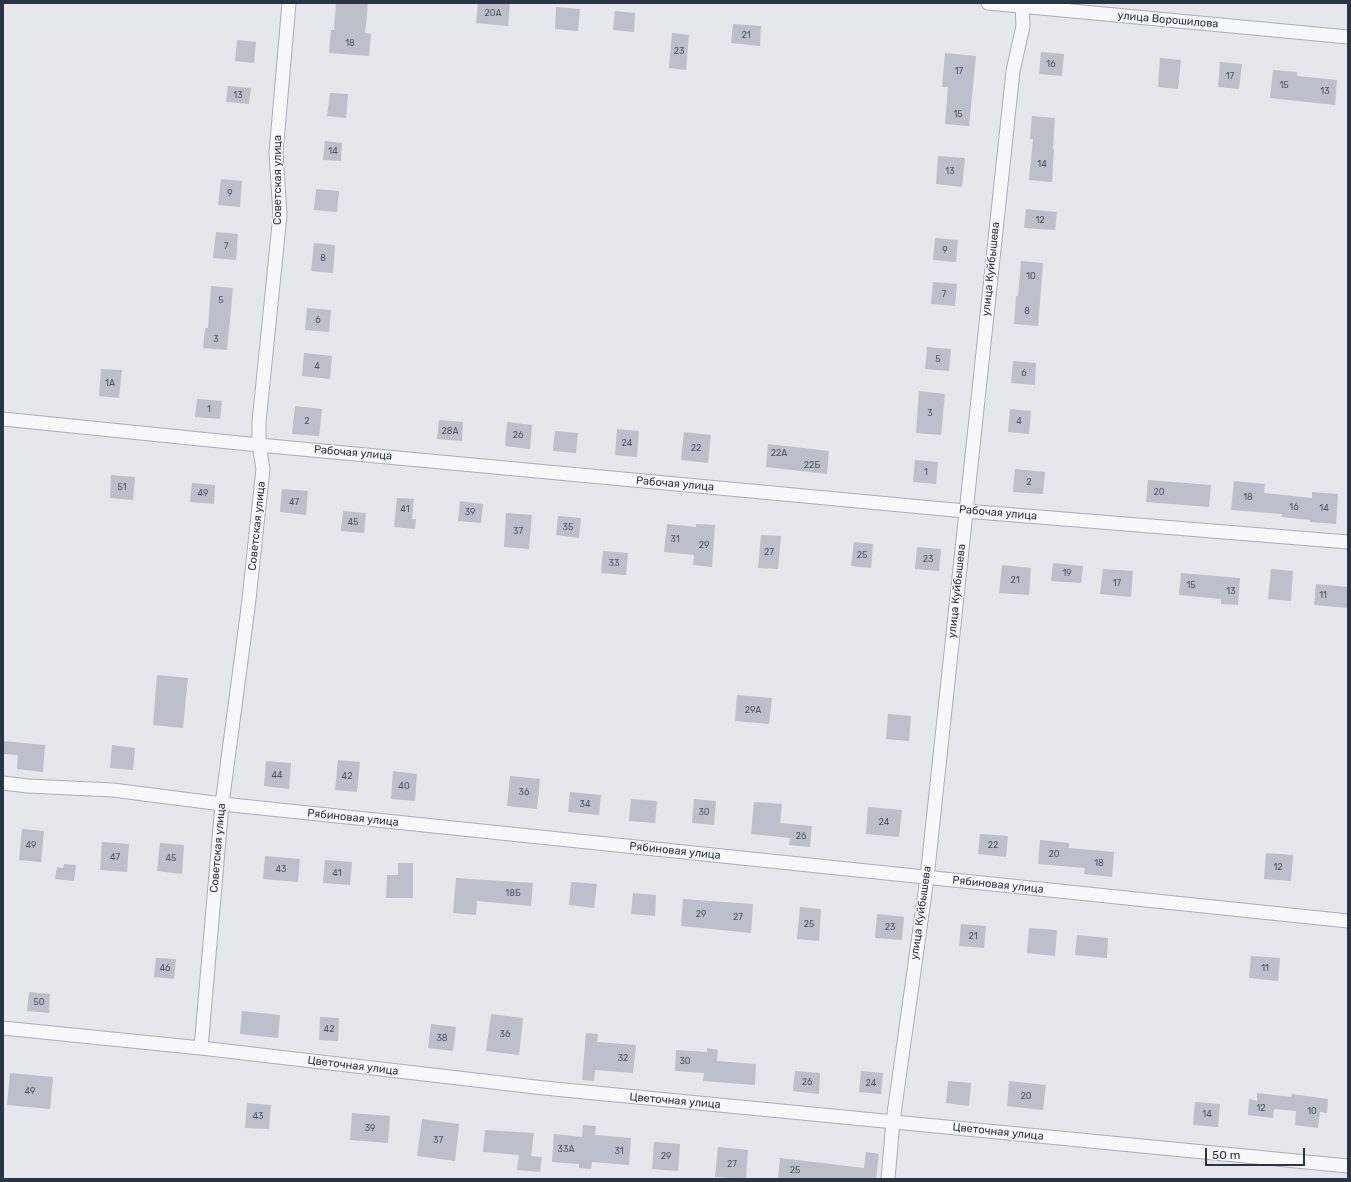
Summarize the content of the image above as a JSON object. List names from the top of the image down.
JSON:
{
  "streets": {
    "street": [
      "улица Ворошилова",
      "Советская улица",
      "улица Куйбышева",
      "Рабочая улица",
      "Рябиновая улица",
      "Цветочная улица"
    ]
  },
  "crossings": [
    ["улица Ворошилова", "улица Куйбышева"],
    ["Советская улица", "Рабочая улица"],
    ["Советская улица", "Рябиновая улица"],
    ["Советская улица", "Цветочная улица"],
    ["улица Куйбышева", "Рабочая улица"],
    ["улица Куйбышева", "Рябиновая улица"],
    ["улица Куйбышева", "Цветочная улица"]
  ],
  "house_numbers": [
    "20А",
    "21",
    "18",
    "23",
    "16",
    "17",
    "17",
    "15",
    "13",
    "13",
    "15",
    "14",
    "14",
    "13",
    "9",
    "12",
    "7",
    "9",
    "8",
    "10",
    "7",
    "5",
    "8",
    "6",
    "3",
    "5",
    "4",
    "6",
    "1А",
    "1",
    "3",
    "2",
    "4",
    "28А",
    "26",
    "24",
    "22",
    "22А",
    "22Б",
    "1",
    "2",
    "51",
    "20",
    "49",
    "18",
    "47",
    "16",
    "14",
    "41",
    "39",
    "45",
    "35",
    "37",
    "31",
    "29",
    "27",
    "25",
    "23",
    "33",
    "19",
    "21",
    "17",
    "15",
    "13",
    "11",
    "29А",
    "44",
    "42",
    "40",
    "36",
    "34",
    "30",
    "24",
    "26",
    "49",
    "22",
    "20",
    "47",
    "45",
    "18",
    "12",
    "43",
    "41",
    "18Б",
    "29",
    "27",
    "25",
    "23",
    "21",
    "46",
    "11",
    "50",
    "42",
    "36",
    "38",
    "32",
    "30",
    "26",
    "24",
    "49",
    "20",
    "12",
    "10",
    "14",
    "43",
    "39",
    "37",
    "33А",
    "31",
    "29",
    "27",
    "25"
  ],
  "scale_bar": "50 m"
}
